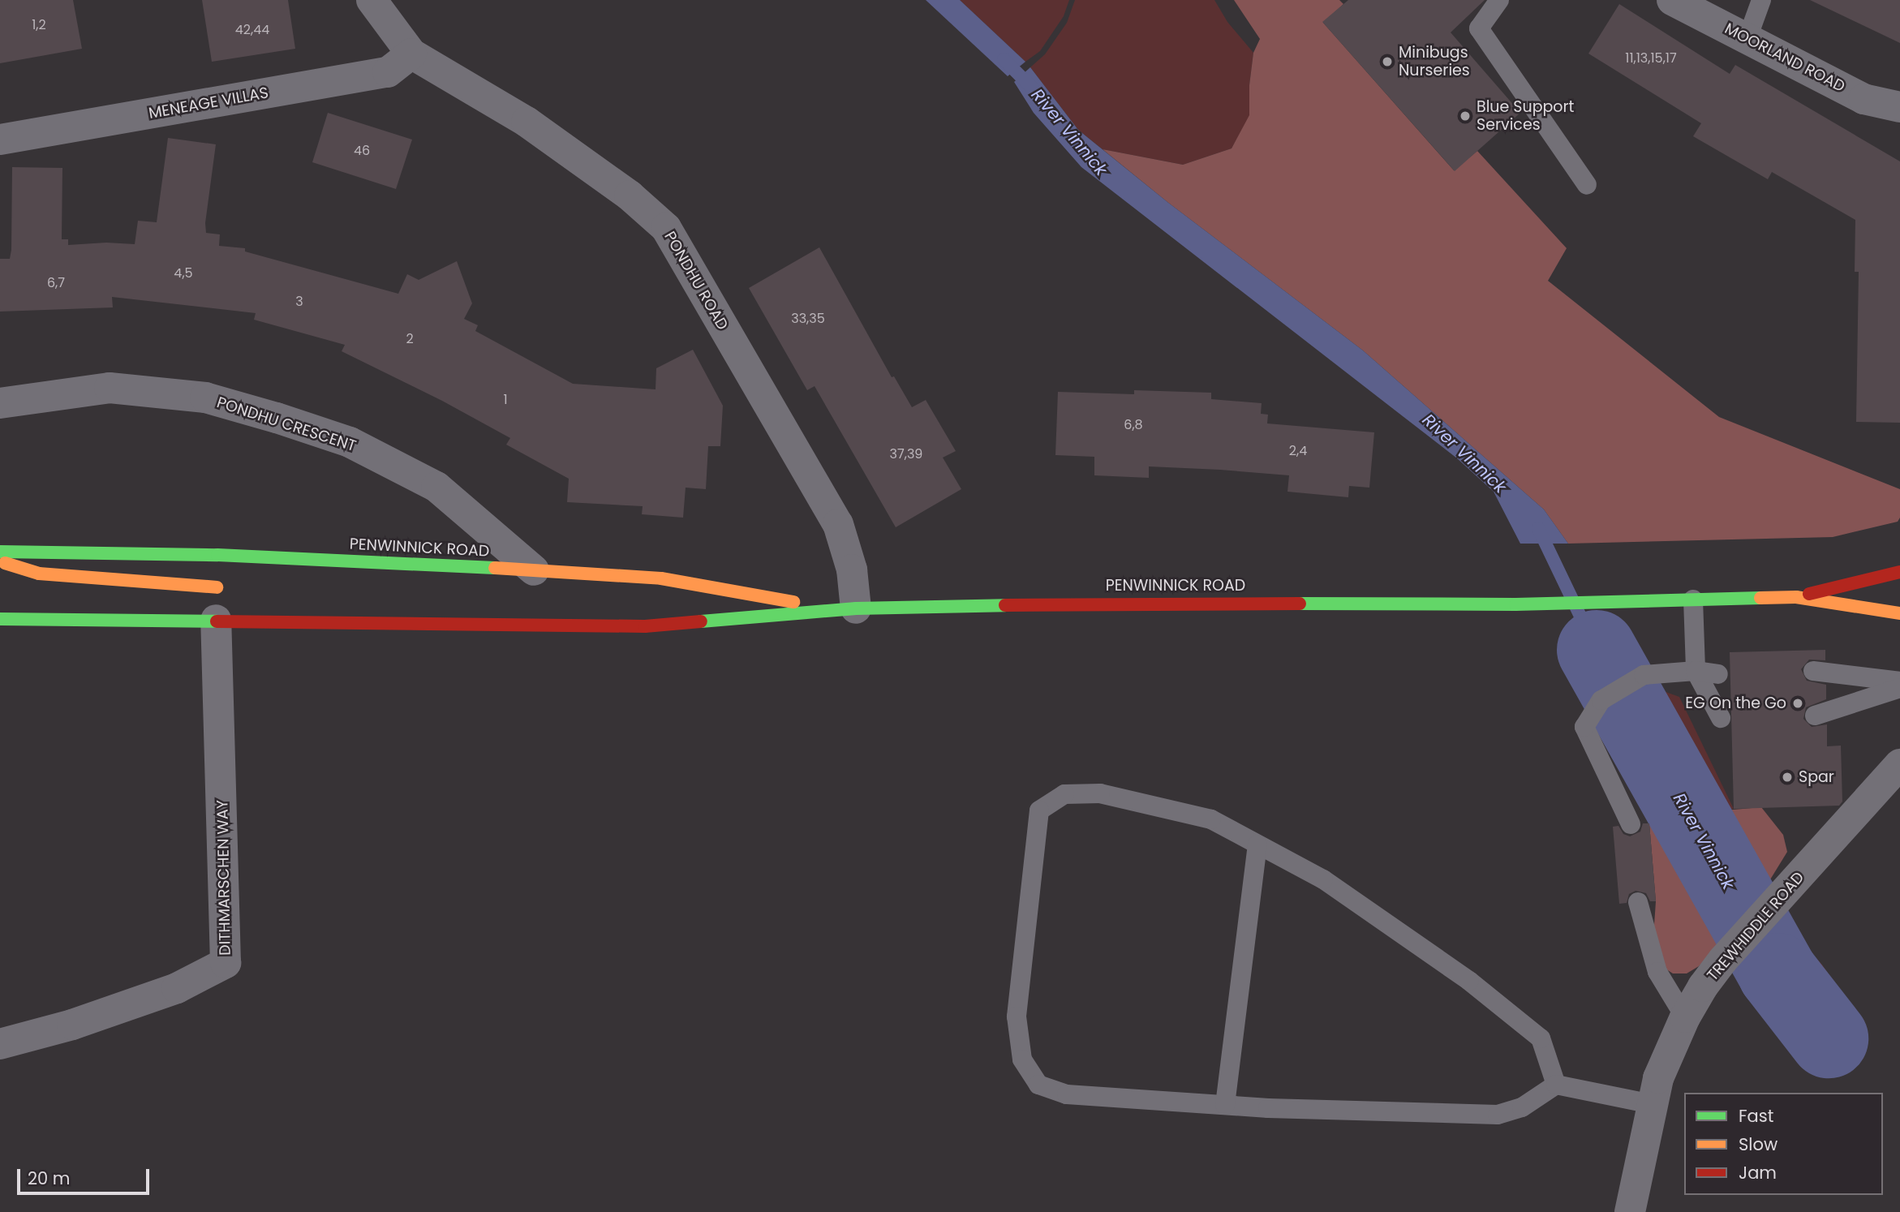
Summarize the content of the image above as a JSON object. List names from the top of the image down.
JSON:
{
  "streets": {
    "highway": ["PENWINNICK ROAD"],
    "street": [
      "MOORLAND ROAD",
      "MENEAGE VILLAS",
      "PONDHU ROAD",
      "PONDHU CRESCENT",
      "DITHMARSCHEN WAY",
      "TREWHIDDLE ROAD"
    ]
  },
  "crossings": [
    ["MENEAGE VILLAS", "PONDHU ROAD"],
    ["PONDHU ROAD", "PENWINNICK ROAD"],
    ["PONDHU CRESCENT", "PENWINNICK ROAD"],
    ["PENWINNICK ROAD", "DITHMARSCHEN WAY"]
  ],
  "water": ["River Vinnick"],
  "places": [
    "Minibugs Nurseries",
    "Blue Support Services",
    "EG On the Go",
    "Spar"
  ],
  "house_numbers": [
    "1,2",
    "42,44",
    "11,13,15,17",
    "46",
    "4,5",
    "6,7",
    "3",
    "33,35",
    "2",
    "1",
    "6,8",
    "2,4",
    "37,39"
  ],
  "legend": ["Fast", "Slow", "Jam"],
  "scale_bar": "20 m"
}
